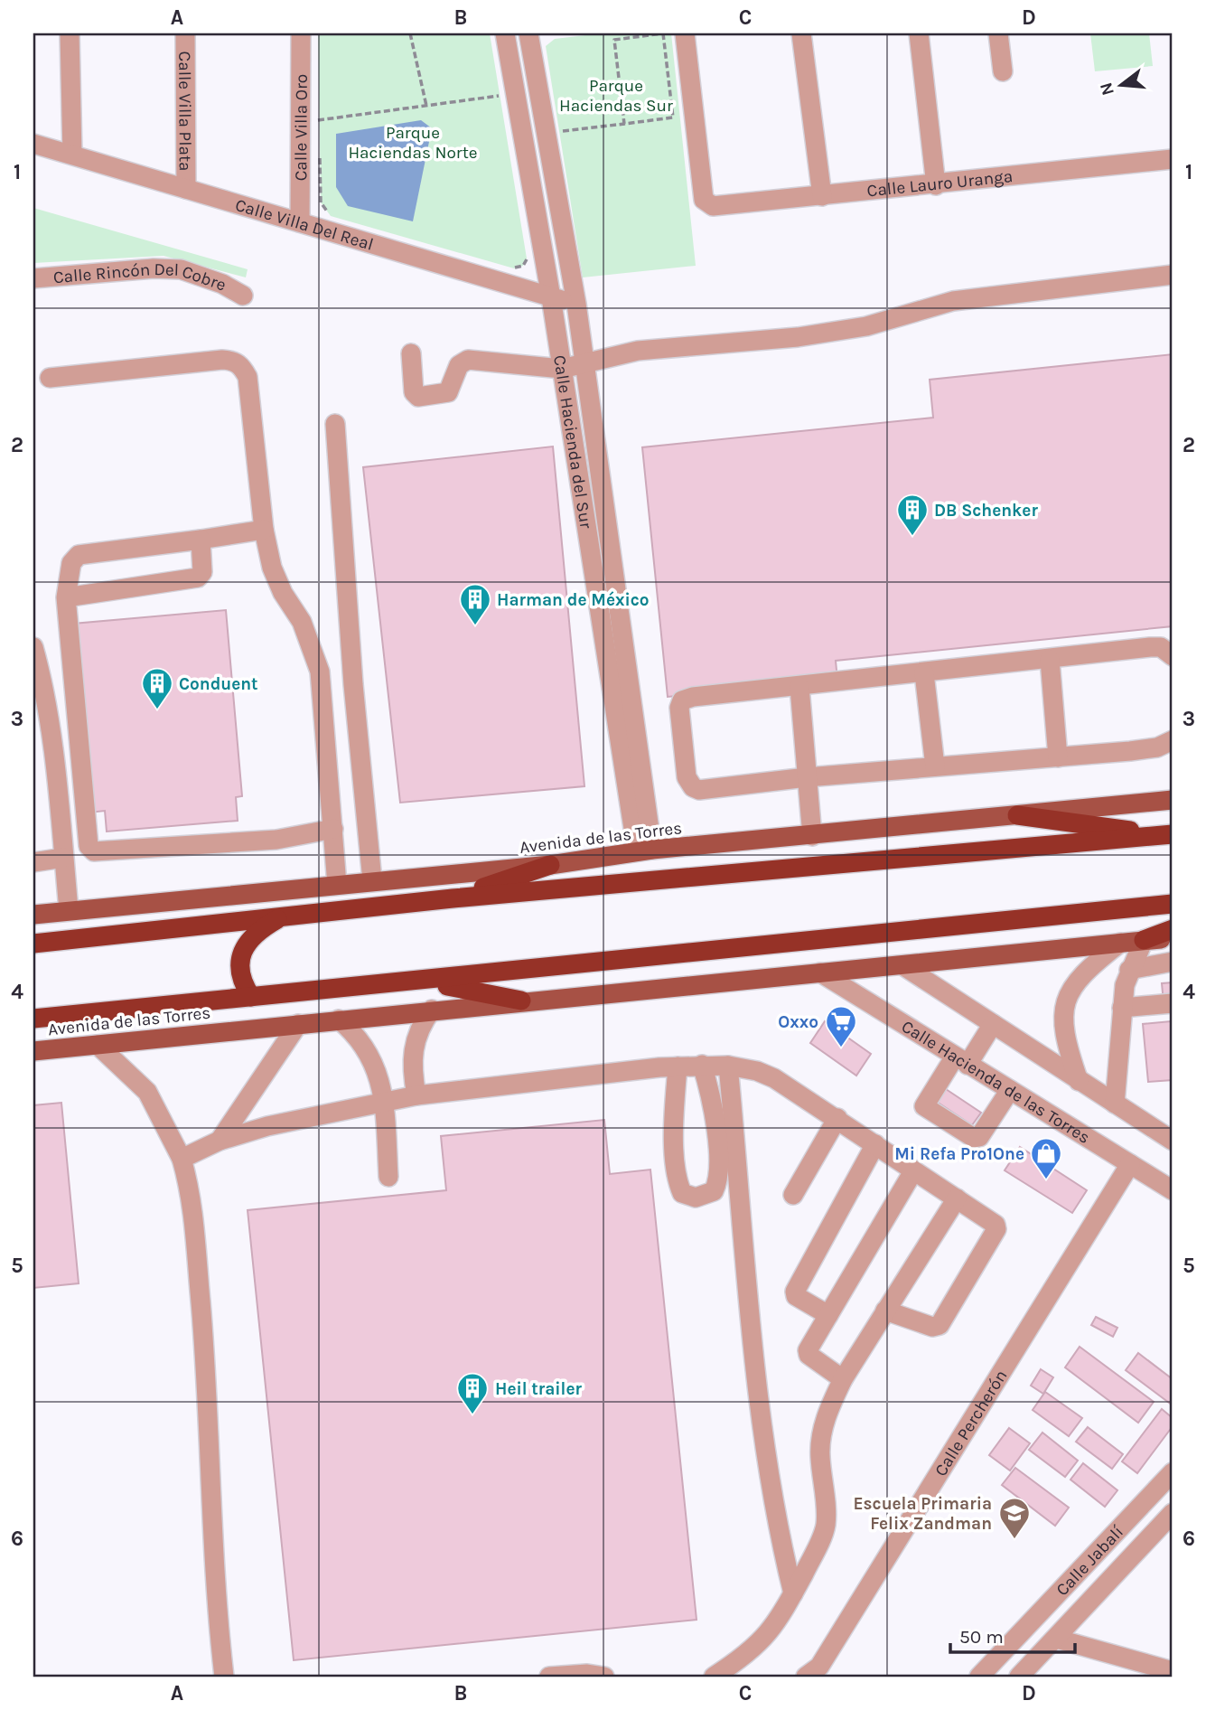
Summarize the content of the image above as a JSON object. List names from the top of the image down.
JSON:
{
  "streets": {
    "highway": ["Avenida de las Torres"],
    "street": [
      "Calle Villa Plata",
      "Calle Villa Oro",
      "Calle Lauro Uranga",
      "Calle Villa Del Real",
      "Calle Rincón Del Cobre",
      "Calle Hacienda del Sur",
      "Calle Hacienda de las Torres",
      "Calle Percherón",
      "Calle Jabalí"
    ]
  },
  "crossings": [
    ["Calle Villa Plata", "Calle Villa Del Real"],
    ["Calle Villa Oro", "Calle Villa Del Real"],
    ["Calle Villa Del Real", "Calle Hacienda del Sur"],
    ["Calle Hacienda del Sur", "Avenida de las Torres"],
    ["Avenida de las Torres", "Calle Hacienda de las Torres"],
    ["Calle Hacienda de las Torres", "Calle Percherón"]
  ],
  "parks": ["Parque Haciendas Sur", "Parque Haciendas Norte"],
  "places": {
    "building": [
      "DB Schenker",
      "Harman de México",
      "Conduent",
      "Heil trailer"
    ],
    "supermarket": ["Oxxo"],
    "shop": ["Mi Refa Pro1One"],
    "school or university": ["Escuela Primaria Felix Zandman"]
  },
  "scale_bar": "50 m",
  "north": "left",
  "grid": {
    "columns": [
      "A",
      "B",
      "C",
      "D"
    ],
    "rows": [
      "1",
      "2",
      "3",
      "4",
      "5",
      "6"
    ]
  }
}
